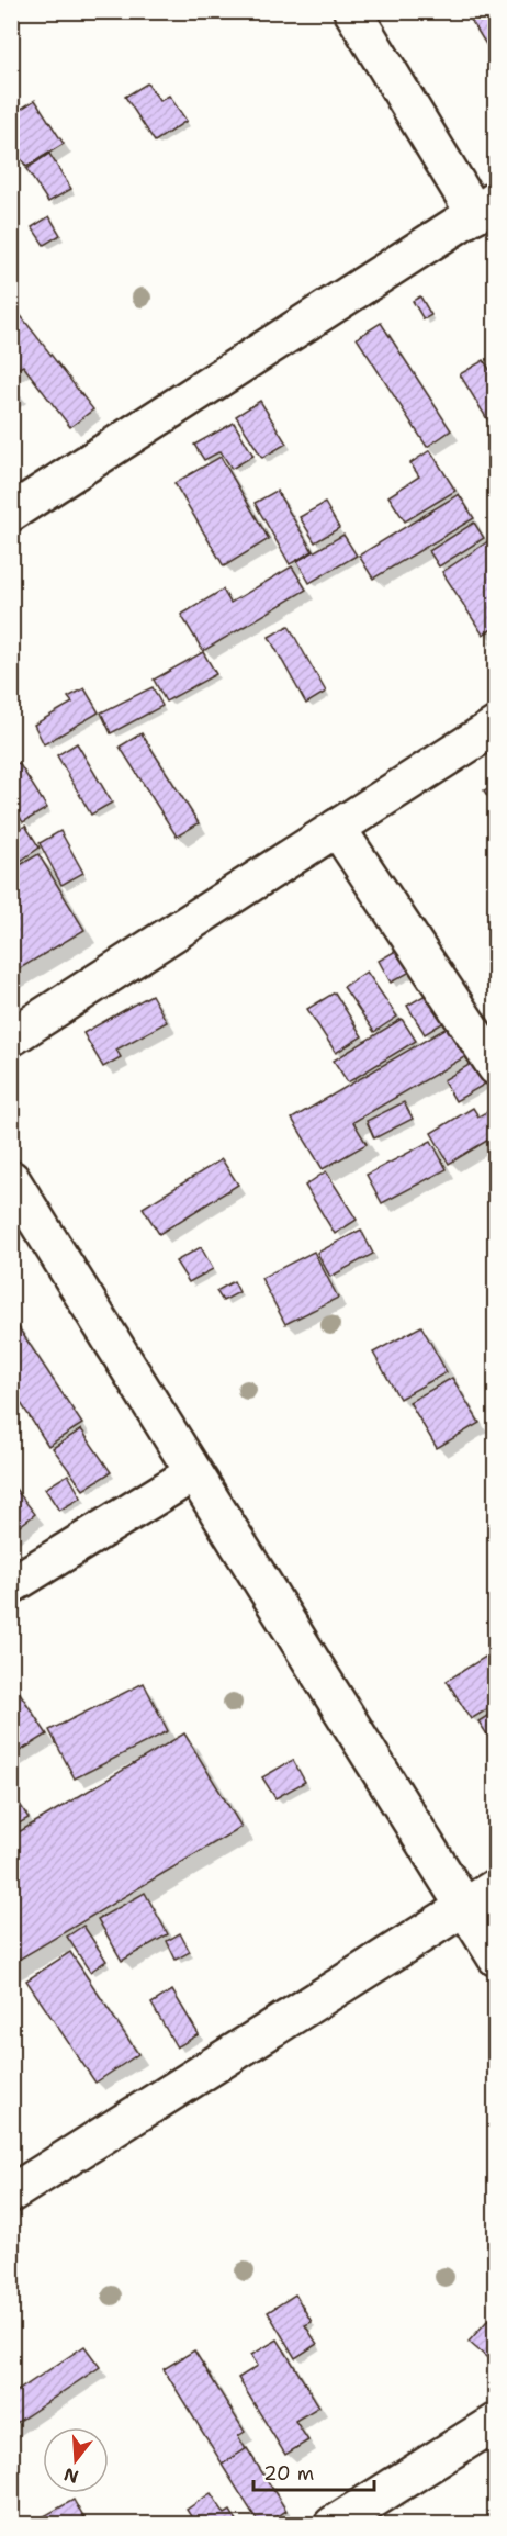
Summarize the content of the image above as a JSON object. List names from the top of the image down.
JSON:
{
  "scale_bar": "20 m",
  "north": "bottom"
}
